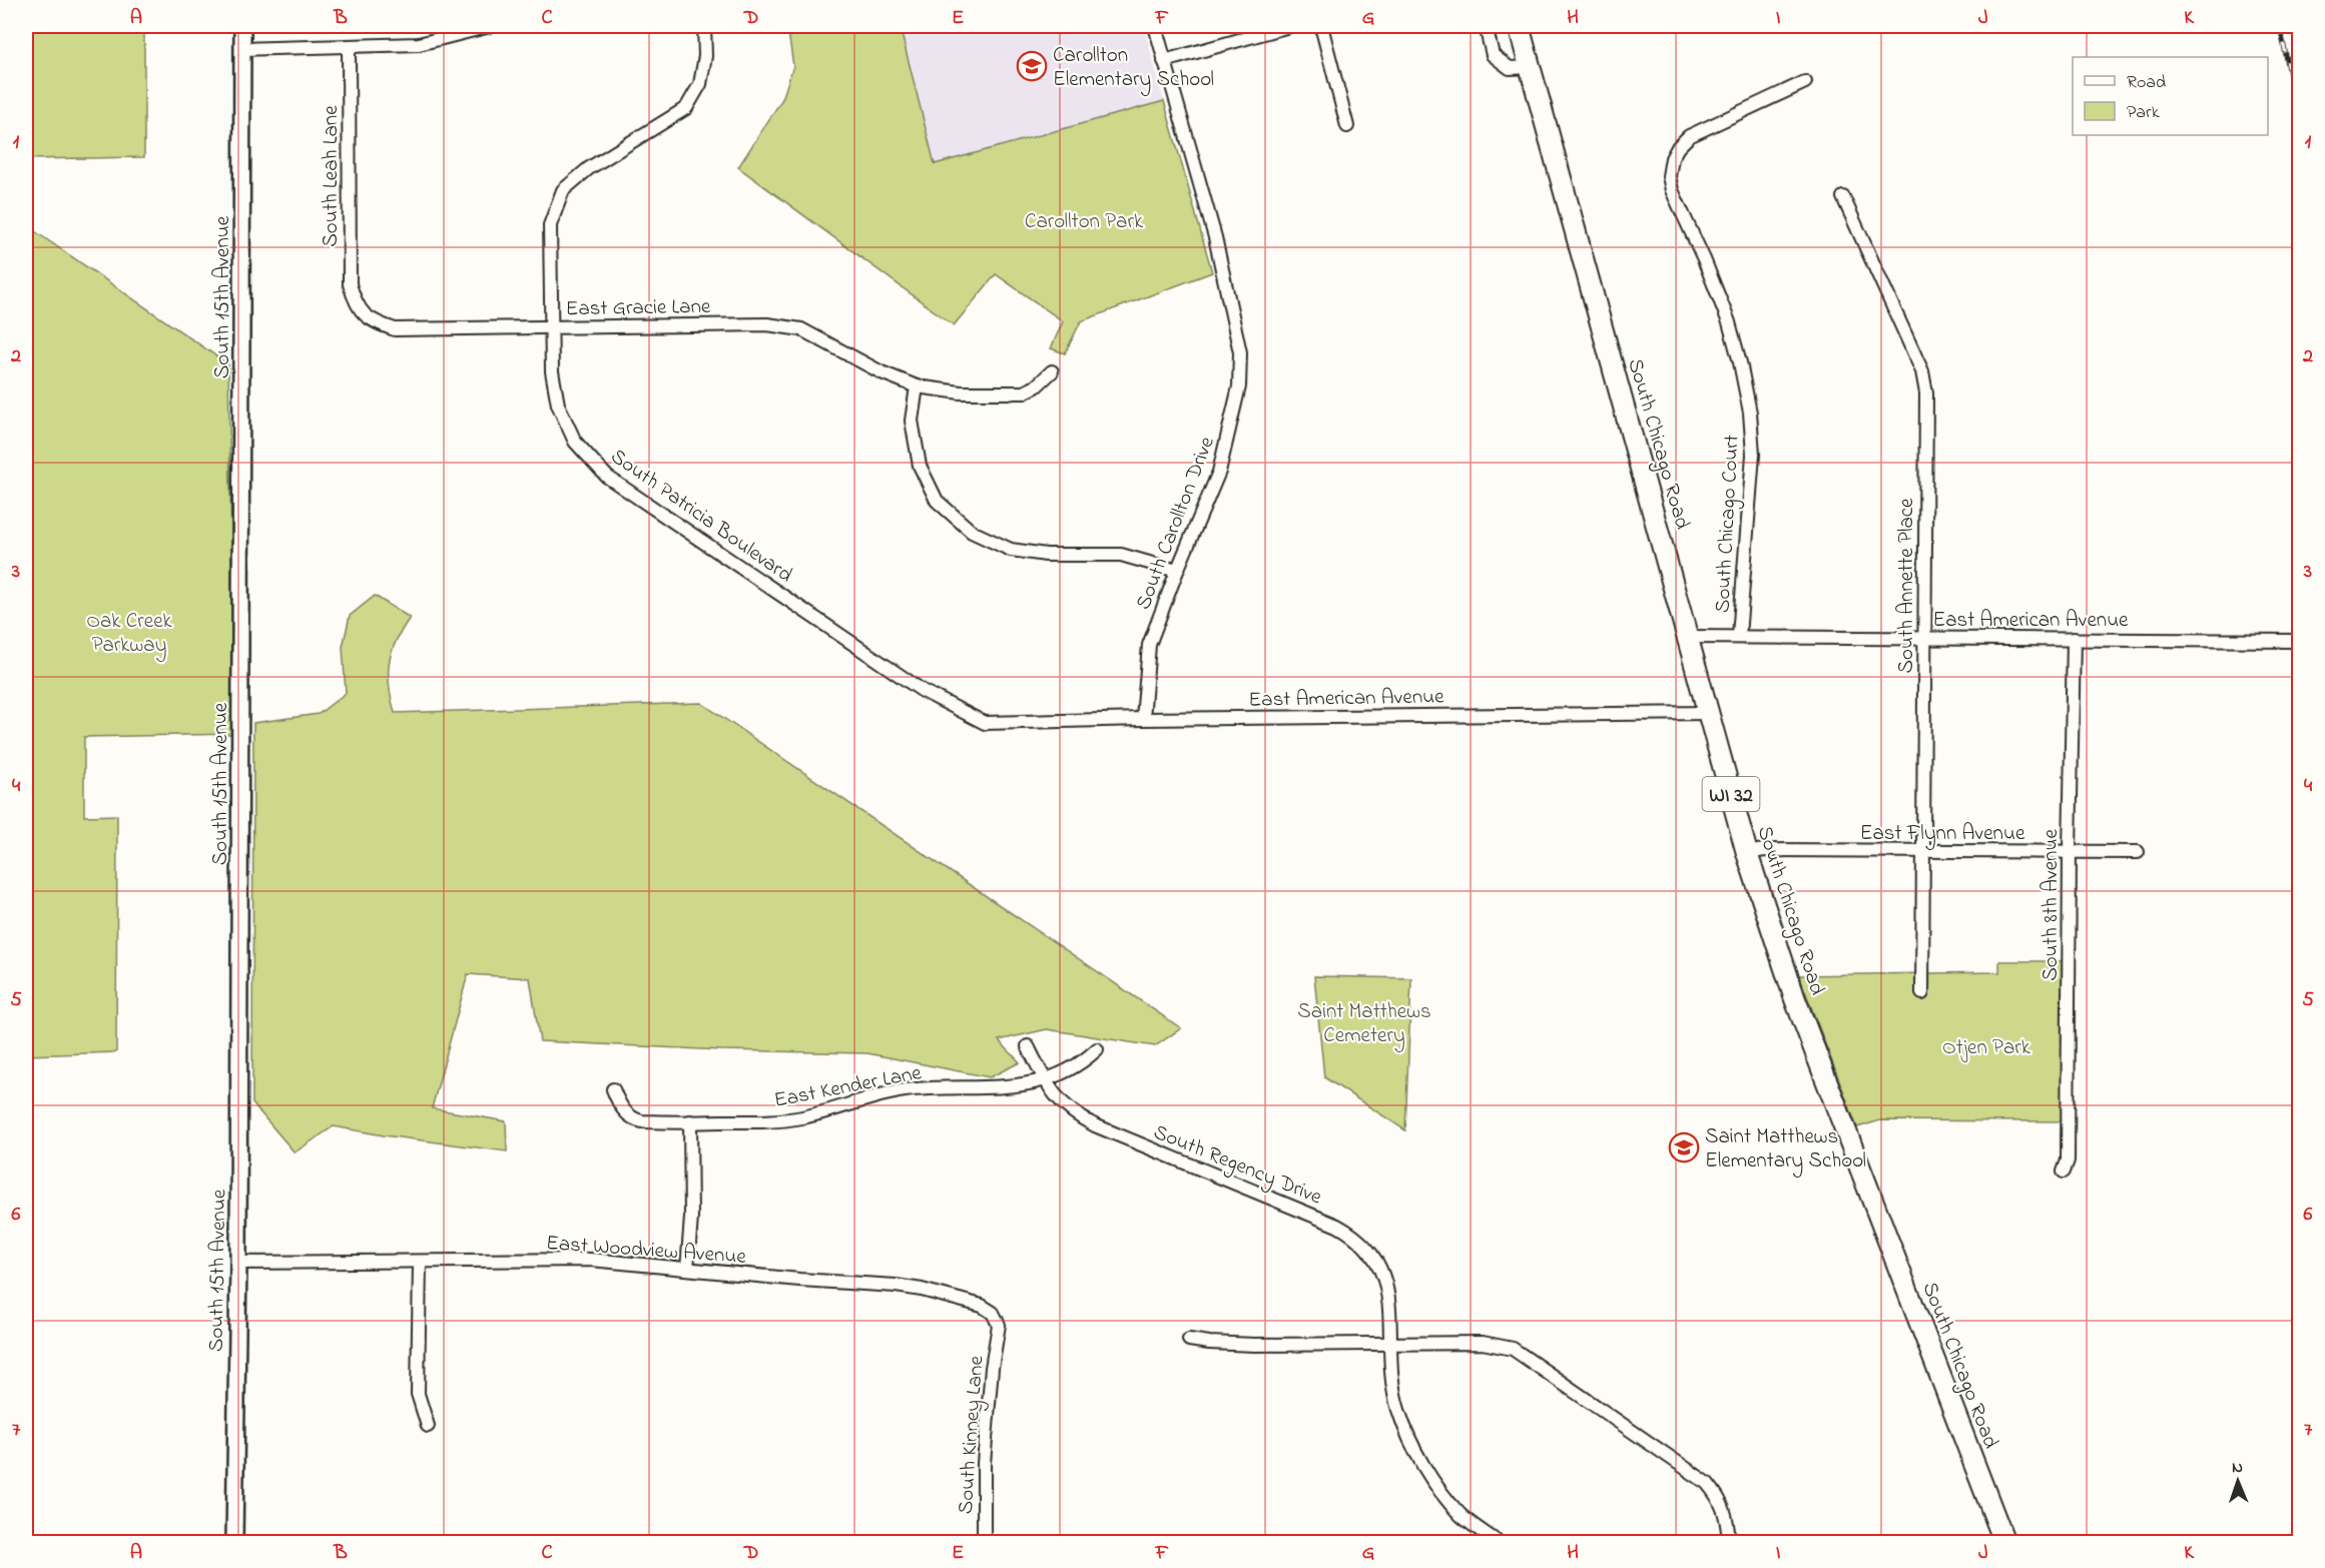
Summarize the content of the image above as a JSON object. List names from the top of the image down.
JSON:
{
  "streets": {
    "main road": ["South Chicago Road", "WI 32"],
    "street": [
      "South Leah Lane",
      "South 15th Avenue",
      "East Gracie Lane",
      "South Patricia Boulevard",
      "South Carollton Drive",
      "South Chicago Court",
      "South Annette Place",
      "East American Avenue",
      "East Flynn Avenue",
      "South 8th Avenue",
      "East Kender Lane",
      "South Regency Drive",
      "East Woodview Avenue",
      "South Kinney Lane"
    ]
  },
  "crossings": [
    ["South Leah Lane", "East Gracie Lane"],
    ["South 15th Avenue", "East Woodview Avenue"],
    ["East Gracie Lane", "South Patricia Boulevard"],
    ["South Chicago Road", "East American Avenue"],
    ["South Chicago Road", "East Flynn Avenue"],
    ["South Patricia Boulevard", "East American Avenue"],
    ["South Carollton Drive", "East American Avenue"],
    ["South Chicago Court", "East American Avenue"],
    ["South Annette Place", "East American Avenue"],
    ["South Annette Place", "East Flynn Avenue"],
    ["East American Avenue", "South 8th Avenue"],
    ["East Flynn Avenue", "South 8th Avenue"],
    ["East Kender Lane", "South Regency Drive"],
    ["East Woodview Avenue", "South Kinney Lane"]
  ],
  "parks": [
    "Carollton Park",
    "Oak Creek Parkway",
    "Saint Matthews Cemetery",
    "Otjen Park"
  ],
  "places": {
    "school or university": ["Carollton Elementary School", "Saint Matthews Elementary School"]
  },
  "legend": ["Road", "Park"],
  "north": "top",
  "grid": {
    "columns": [
      "A",
      "B",
      "C",
      "D",
      "E",
      "F",
      "G",
      "H",
      "I",
      "J",
      "K"
    ],
    "rows": [
      "1",
      "2",
      "3",
      "4",
      "5",
      "6",
      "7"
    ]
  }
}
